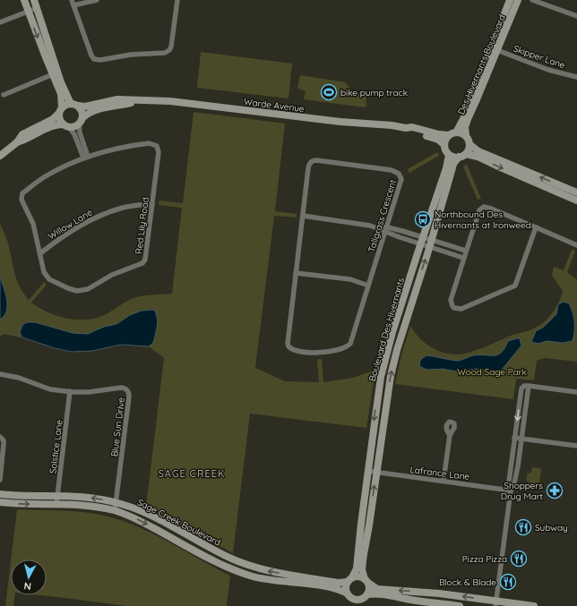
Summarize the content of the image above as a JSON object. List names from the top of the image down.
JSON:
{
  "streets": {
    "street": [
      "Skipper Lane",
      "Des Hivernants Boulevard",
      "Warde Avenue",
      "Tallgrass Crescent",
      "Willow Lane",
      "Red Lily Road",
      "Boulevard Des Hivernants",
      "Blue Sun Drive",
      "Solstice Lane",
      "Lafrance Lane",
      "Sage Creek Boulevard"
    ]
  },
  "crossings": [
    ["Skipper Lane", "Des Hivernants Boulevard"],
    ["Des Hivernants Boulevard", "Warde Avenue"],
    ["Des Hivernants Boulevard", "Boulevard Des Hivernants"],
    ["Warde Avenue", "Boulevard Des Hivernants"],
    ["Willow Lane", "Red Lily Road"],
    ["Boulevard Des Hivernants", "Lafrance Lane"],
    ["Boulevard Des Hivernants", "Sage Creek Boulevard"],
    ["Blue Sun Drive", "Solstice Lane"],
    ["Blue Sun Drive", "Sage Creek Boulevard"],
    ["Solstice Lane", "Sage Creek Boulevard"]
  ],
  "districts": ["SAGE CREEK"],
  "parks": ["Wood Sage Park"],
  "places": {
    "sports": ["bike pump track"],
    "bus stop": ["Northbound Des Hivernants at Ironweed"],
    "pharmacy": ["Shoppers Drug Mart"],
    "restaurant": ["Subway", "Pizza Pizza", "Block & Blade"]
  },
  "north": "bottom"
}
